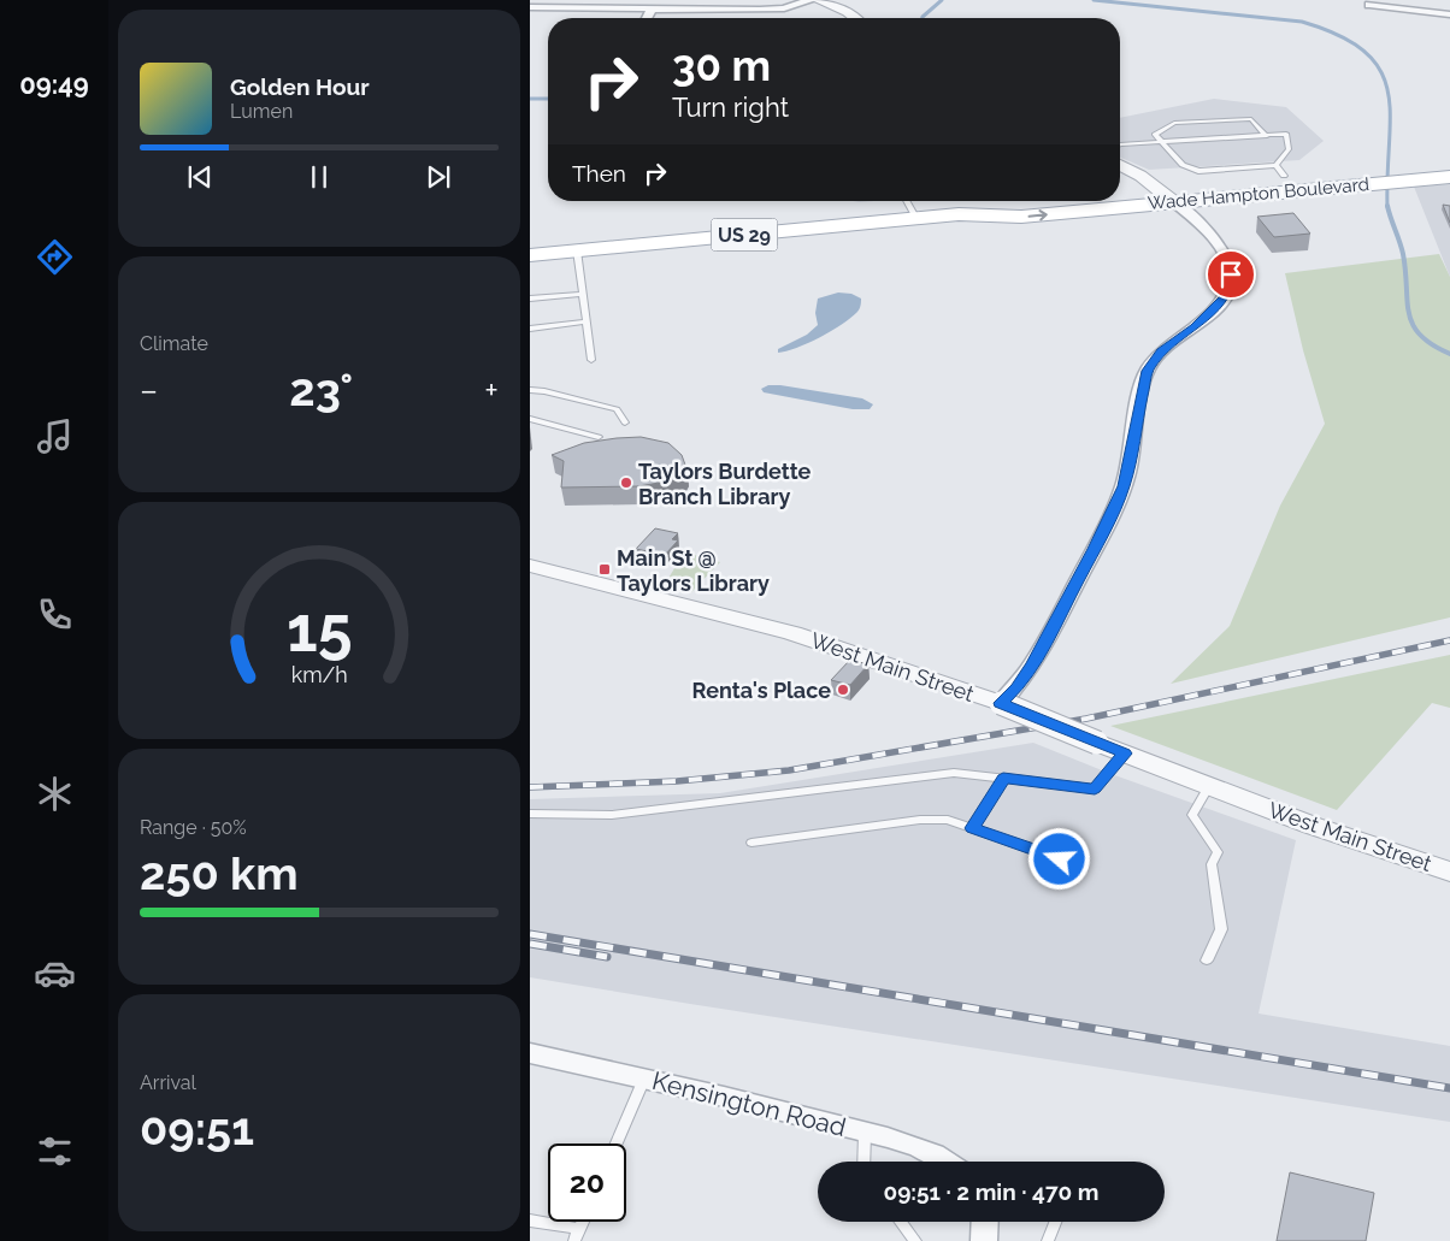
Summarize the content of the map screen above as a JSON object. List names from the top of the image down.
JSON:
{
  "streets": {
    "main road": ["Wade Hampton Boulevard", "US 29"],
    "street": ["West Main Street", "Kensington Road"]
  },
  "places": {
    "other": ["Taylors Burdette Branch Library", "Renta's Place"],
    "transit": ["Main St @ Taylors Library"]
  },
  "page": {
    "tabs": "09:49",
    "turn": ["30 m", "Turn right"],
    "song": ["Golden Hour", "Lumen"],
    "then": "Then",
    "tile": [
      "Climate",
      ["Range · 50%", "250 km"],
      ["Arrival", "09:51"]
    ],
    "heat": ["−", "23°", "+"],
    "limit": "20",
    "trip": "09:51 · 2 min · 470 m",
    "gauge": ["15", "km/h"]
  }
}
